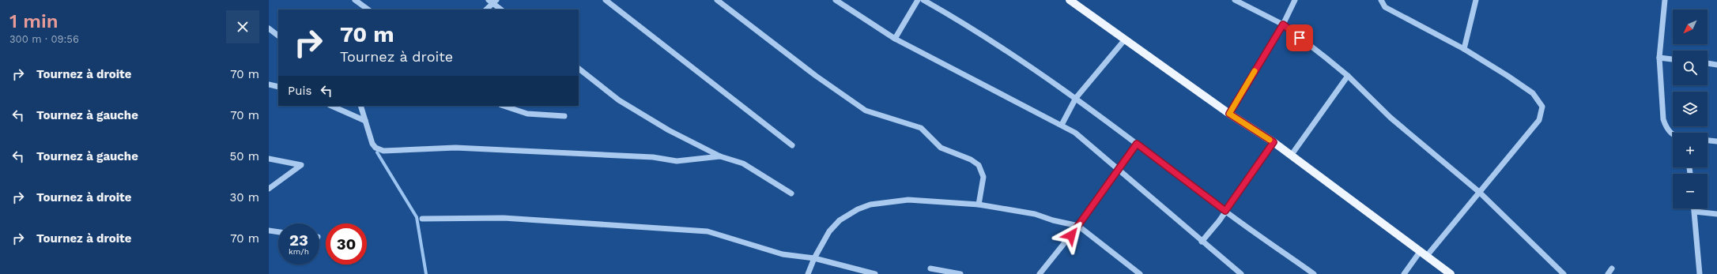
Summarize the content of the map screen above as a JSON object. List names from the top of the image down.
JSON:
{
  "north": "bottom left",
  "page": {
    "heading": ["1 min", "300 m · 09:56"],
    "map_buttons": ["+", "−"],
    "turn": ["70 m", "Tournez à droite"],
    "list": [
      {
        "name": "Tournez à droite",
        "value": "70 m"
      },
      {
        "name": "Tournez à gauche",
        "value": "70 m"
      },
      {
        "name": "Tournez à gauche",
        "value": "50 m"
      },
      {
        "name": "Tournez à droite",
        "value": "30 m"
      },
      {
        "name": "Tournez à droite",
        "value": "70 m"
      }
    ],
    "then": "Puis",
    "speed": "23 km/h",
    "limit": "30"
  }
}
